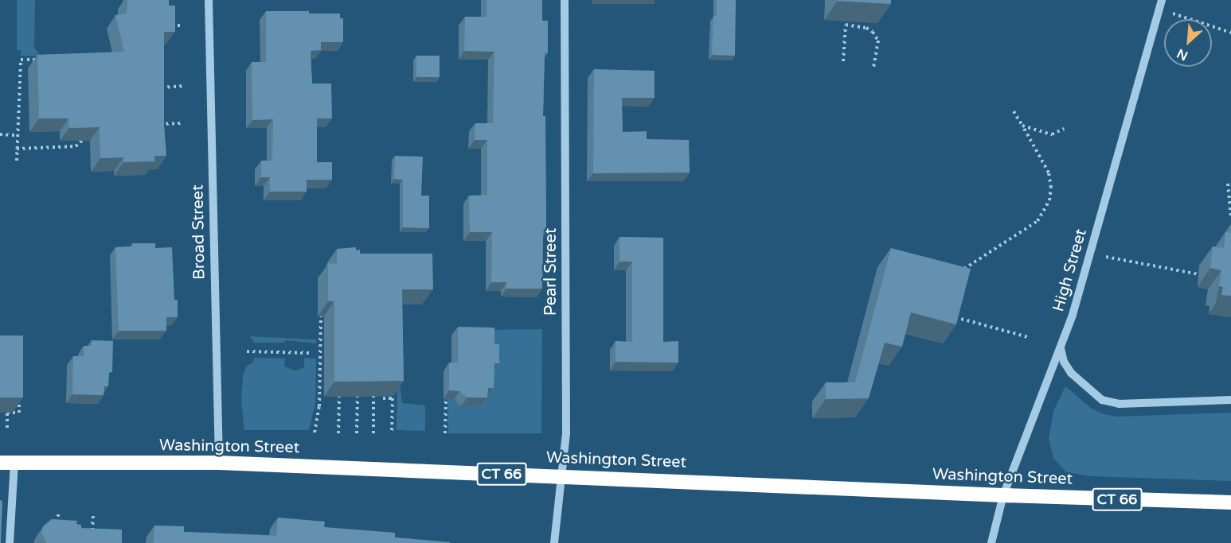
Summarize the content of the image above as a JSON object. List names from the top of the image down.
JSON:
{
  "streets": {
    "highway": ["Washington Street", "CT 66"],
    "street": ["Broad Street", "High Street", "Pearl Street"]
  },
  "crossings": [
    ["Broad Street", "Washington Street"],
    ["High Street", "Washington Street"],
    ["Pearl Street", "Washington Street"]
  ],
  "north": "bottom left"
}
